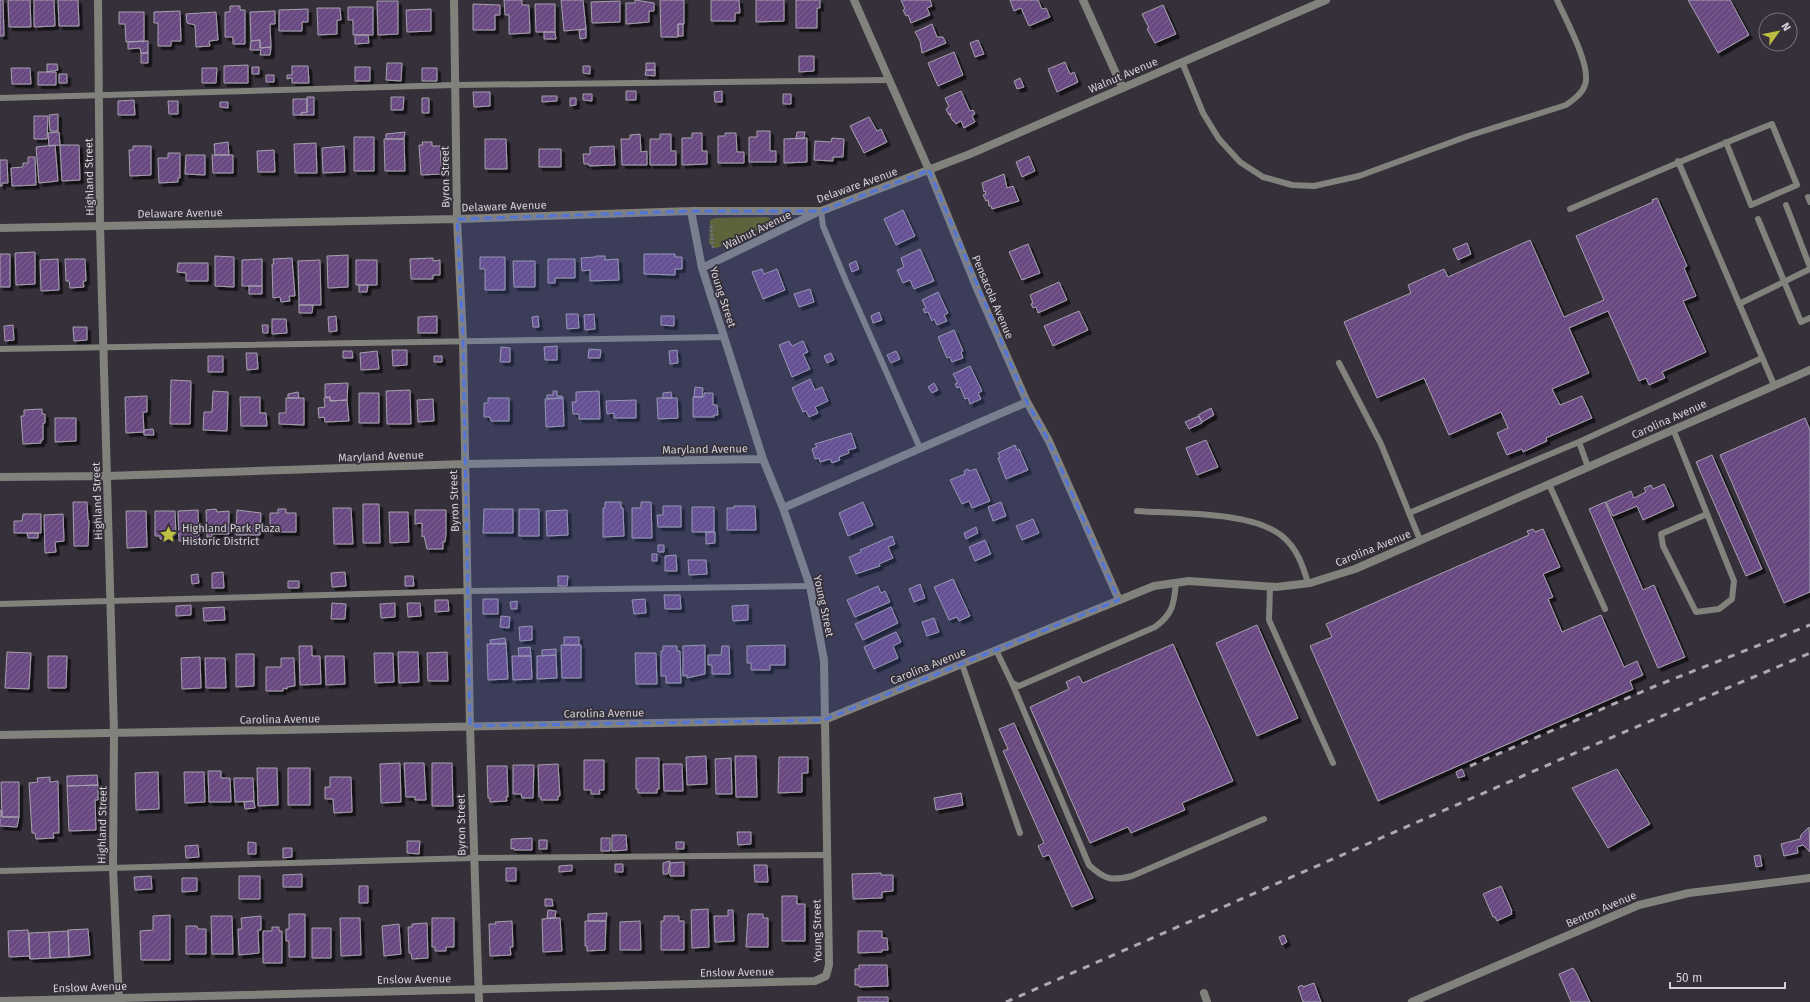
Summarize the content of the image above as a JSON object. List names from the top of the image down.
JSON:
{
  "streets": {
    "street": [
      "Walnut Avenue",
      "Highland Street",
      "Byron Street",
      "Delaware Avenue",
      "Young Street",
      "Pensacola Avenue",
      "Carolina Avenue",
      "Maryland Avenue",
      "Benton Avenue",
      "Enslow Avenue"
    ]
  },
  "crossings": [
    ["Walnut Avenue", "Delaware Avenue"],
    ["Walnut Avenue", "Young Street"],
    ["Walnut Avenue", "Pensacola Avenue"],
    ["Highland Street", "Delaware Avenue"],
    ["Highland Street", "Carolina Avenue"],
    ["Highland Street", "Maryland Avenue"],
    ["Highland Street", "Enslow Avenue"],
    ["Byron Street", "Delaware Avenue"],
    ["Byron Street", "Carolina Avenue"],
    ["Byron Street", "Maryland Avenue"],
    ["Byron Street", "Enslow Avenue"],
    ["Delaware Avenue", "Young Street"],
    ["Delaware Avenue", "Pensacola Avenue"],
    ["Young Street", "Carolina Avenue"],
    ["Young Street", "Maryland Avenue"],
    ["Young Street", "Enslow Avenue"],
    ["Pensacola Avenue", "Carolina Avenue"]
  ],
  "places": {
    "place": ["Highland Park Plaza Historic District"]
  },
  "scale_bar": "50 m",
  "north": "top right"
}
